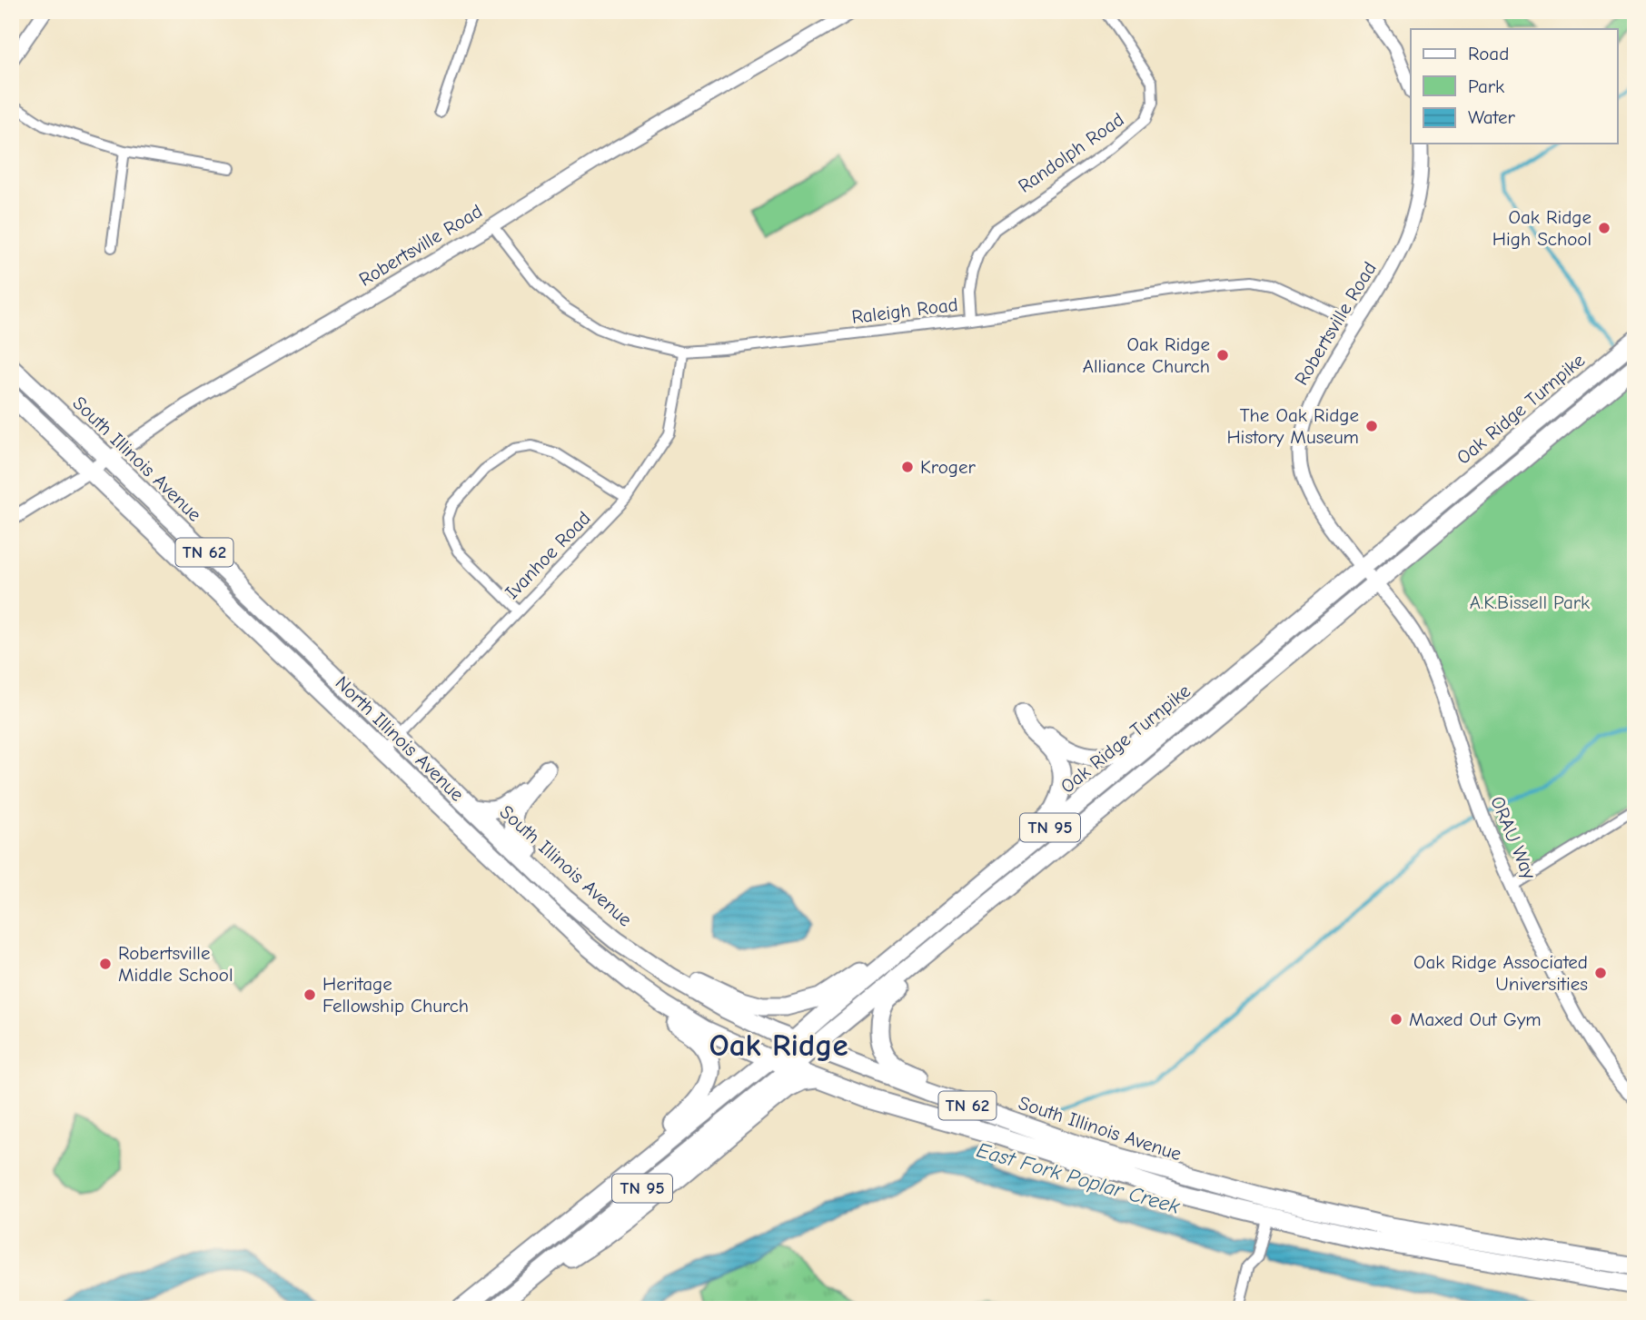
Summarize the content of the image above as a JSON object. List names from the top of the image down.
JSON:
{
  "streets": {
    "highway": [
      "Oak Ridge Turnpike",
      "South Illinois Avenue",
      "TN 62",
      "North Illinois Avenue",
      "TN 95"
    ],
    "street": [
      "Randolph Road",
      "Robertsville Road",
      "Raleigh Road",
      "Ivanhoe Road",
      "ORAU Way"
    ]
  },
  "crossings": [
    ["Randolph Road", "Raleigh Road"],
    ["Robertsville Road", "Raleigh Road"],
    ["Robertsville Road", "Oak Ridge Turnpike"],
    ["Robertsville Road", "South Illinois Avenue"],
    ["Robertsville Road", "North Illinois Avenue"],
    ["Robertsville Road", "ORAU Way"],
    ["Raleigh Road", "Ivanhoe Road"],
    ["Oak Ridge Turnpike", "South Illinois Avenue"],
    ["Oak Ridge Turnpike", "North Illinois Avenue"],
    ["Oak Ridge Turnpike", "ORAU Way"],
    ["South Illinois Avenue", "Ivanhoe Road"],
    ["South Illinois Avenue", "North Illinois Avenue"],
    ["Ivanhoe Road", "North Illinois Avenue"]
  ],
  "districts": ["Oak Ridge"],
  "water": ["East Fork Poplar Creek"],
  "parks": ["A.K.Bissell Park"],
  "places": [
    "Oak Ridge High School",
    "Oak Ridge Alliance Church",
    "The Oak Ridge History Museum",
    "Kroger",
    "Robertsville Middle School",
    "Oak Ridge Associated Universities",
    "Heritage Fellowship Church",
    "Maxed Out Gym"
  ],
  "legend": ["Road", "Park", "Water"]
}
